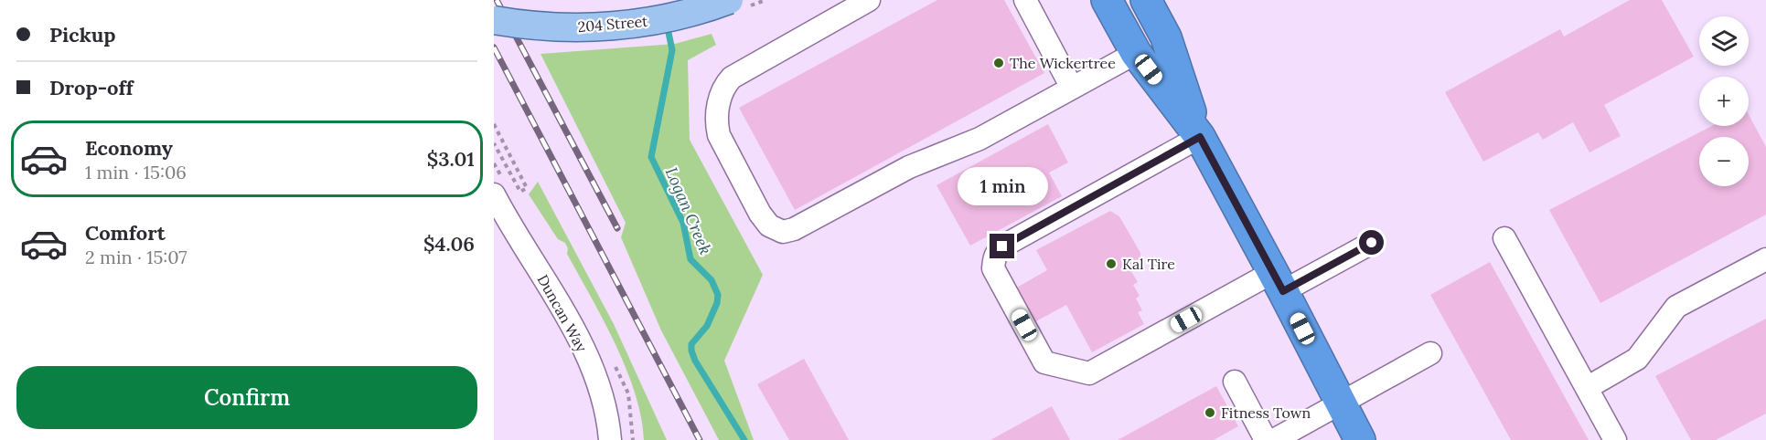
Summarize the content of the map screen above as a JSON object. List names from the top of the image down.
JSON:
{
  "streets": {
    "main road": ["204 Street"],
    "street": ["Duncan Way"]
  },
  "water": ["Logan Creek"],
  "places": ["The Wickertree", "Kal Tire", "Fitness Town"],
  "page": {
    "banner": ["Pickup", "Drop-off"],
    "map_buttons": ["+", "−"],
    "list": [
      {
        "name": "Economy",
        "note": "1 min · 15:06",
        "value": "$3.01"
      },
      {
        "name": "Comfort",
        "note": "2 min · 15:07",
        "value": "$4.06"
      }
    ],
    "bubble": "1 min",
    "buttons": "Confirm"
  }
}
